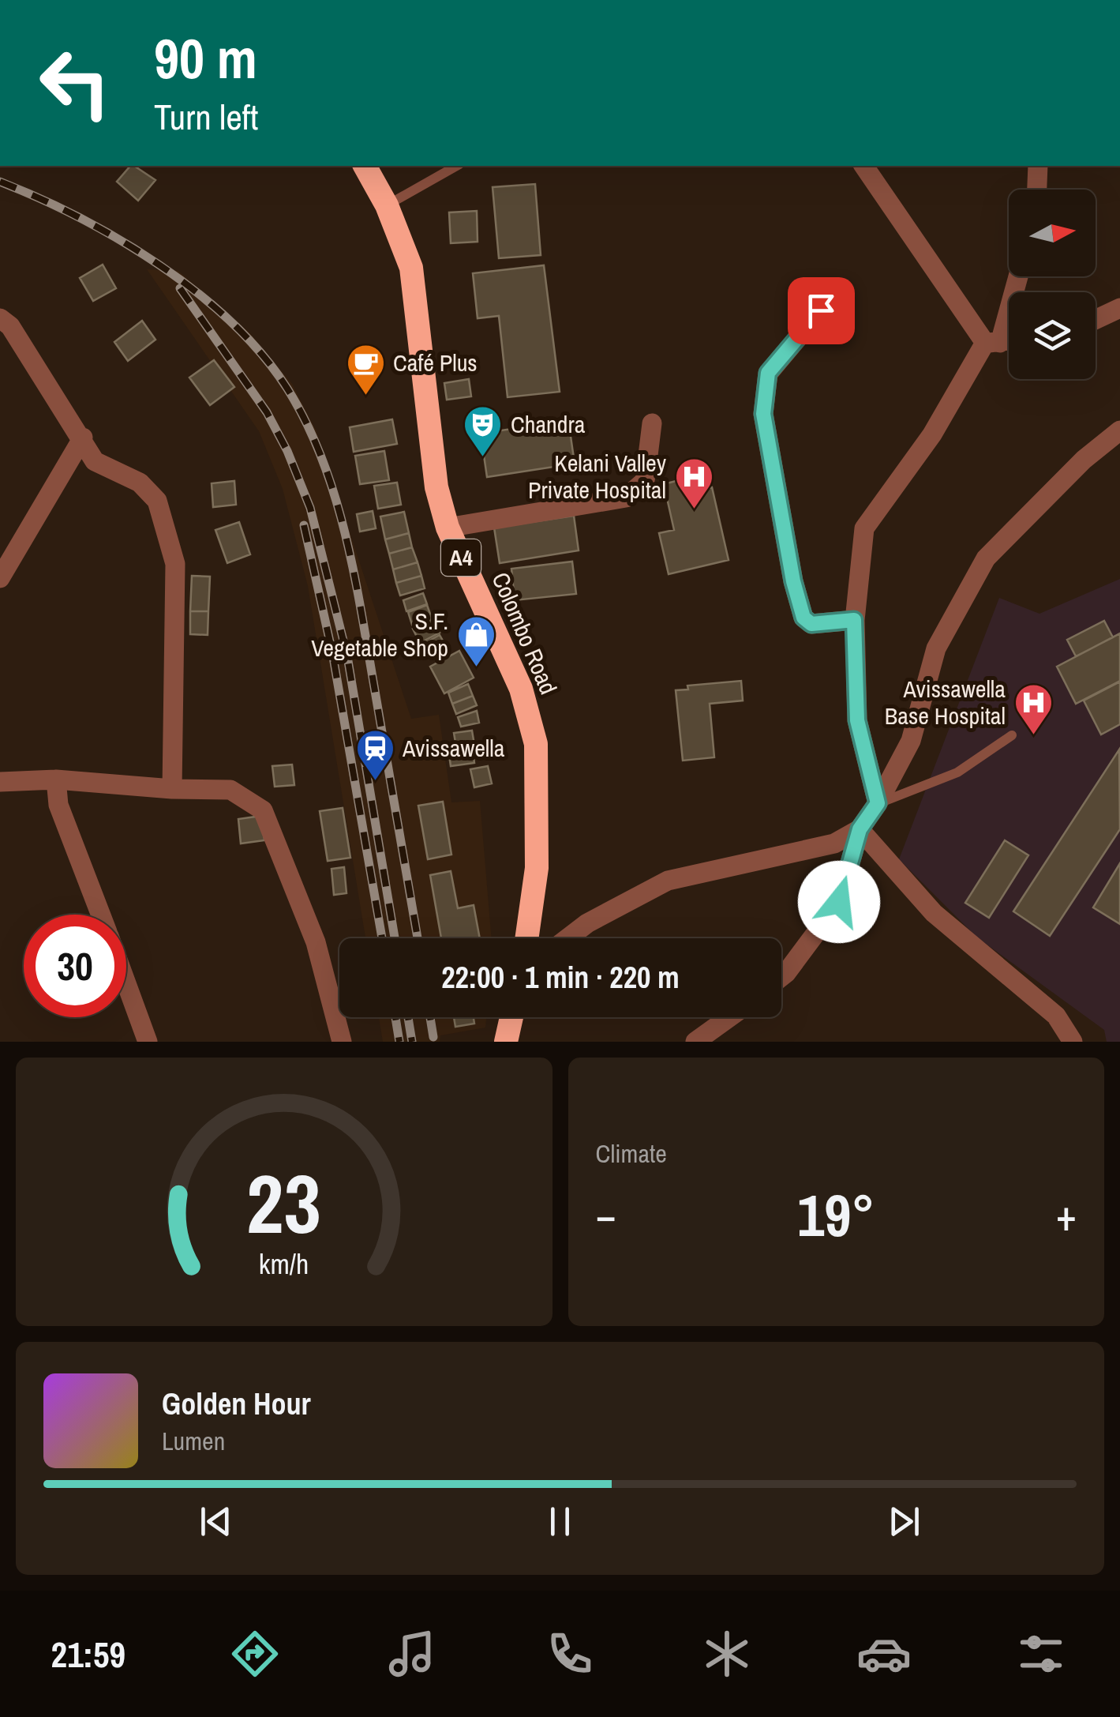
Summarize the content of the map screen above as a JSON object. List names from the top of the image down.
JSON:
{
  "streets": {
    "highway": ["A4", "Colombo Road"]
  },
  "places": {
    "cafe": ["Café Plus"],
    "theatre": ["Chandra"],
    "hospital": ["Kelani Valley Private Hospital", "Avissawella Base Hospital"],
    "shop": ["S.F. Vegetable Shop"],
    "station": ["Avissawella"]
  },
  "north": "right",
  "page": {
    "turn": ["90 m", "Turn left"],
    "limit": "30",
    "trip": "22:00 · 1 min · 220 m",
    "tile": "Climate",
    "heat": ["−", "19°", "+"],
    "song": ["Golden Hour", "Lumen"],
    "tabs": "21:59",
    "gauge": ["23", "km/h"]
  }
}
